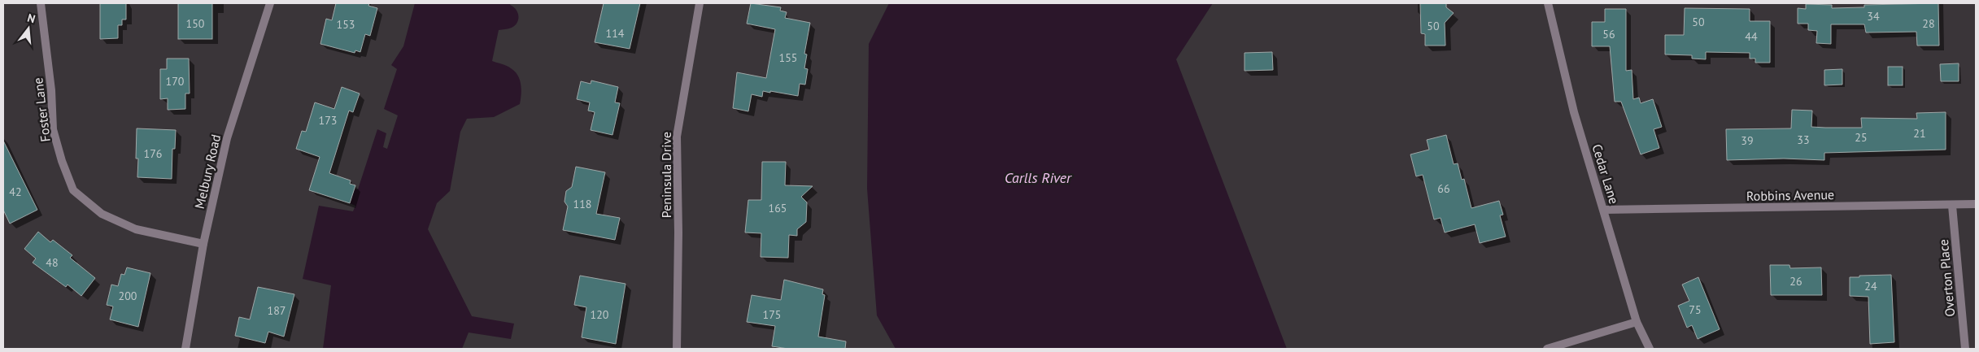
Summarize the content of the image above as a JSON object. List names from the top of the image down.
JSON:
{
  "streets": {
    "street": [
      "Foster Lane",
      "Melbury Road",
      "Cedar Lane",
      "Peninsula Drive",
      "Robbins Avenue",
      "Overton Place"
    ]
  },
  "crossings": [
    ["Foster Lane", "Melbury Road"],
    ["Cedar Lane", "Robbins Avenue"],
    ["Robbins Avenue", "Overton Place"]
  ],
  "water": ["Carlls River"],
  "house_numbers": [
    "34",
    "50",
    "150",
    "28",
    "153",
    "50",
    "114",
    "56",
    "44",
    "155",
    "170",
    "173",
    "21",
    "25",
    "33",
    "39",
    "176",
    "66",
    "42",
    "118",
    "165",
    "48",
    "26",
    "24",
    "200",
    "75",
    "187",
    "120",
    "175"
  ],
  "north": "top"
}
